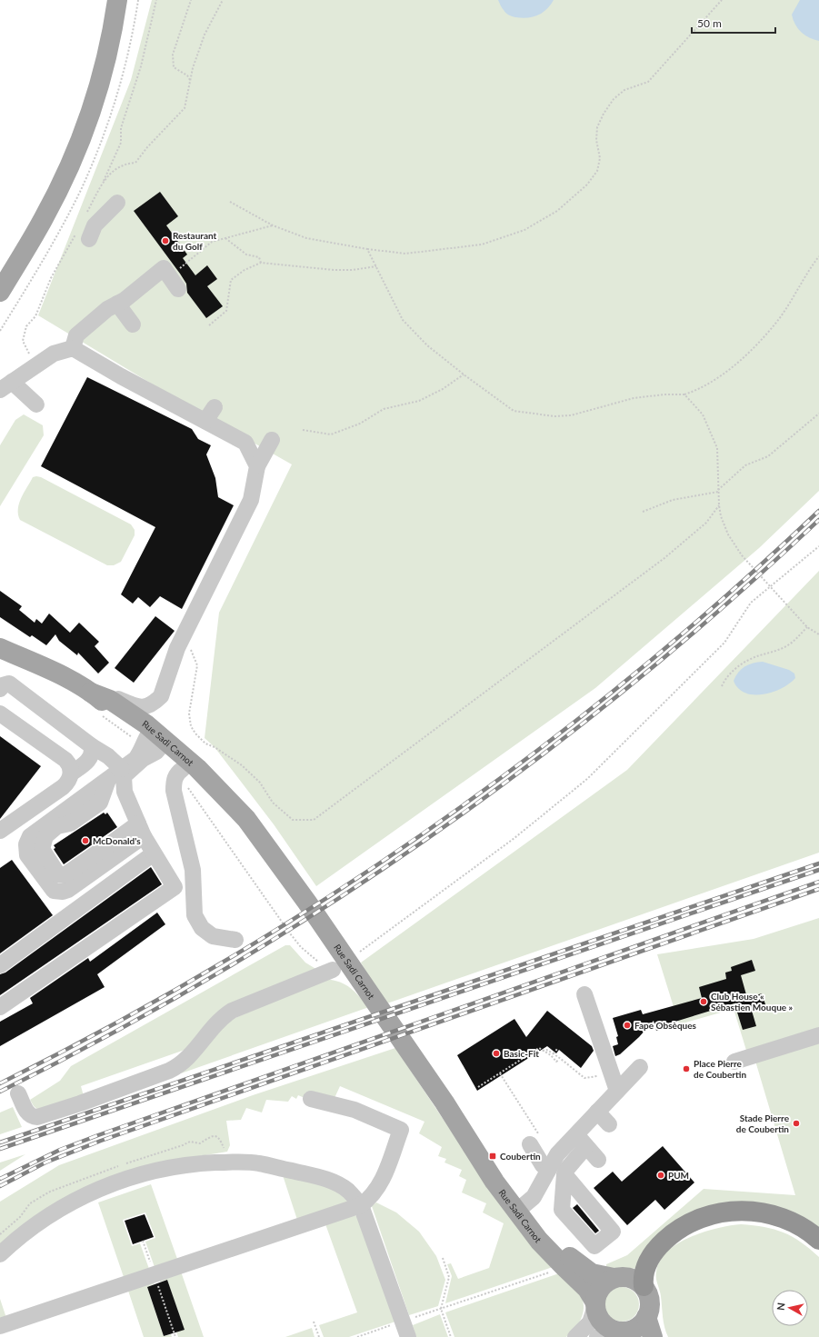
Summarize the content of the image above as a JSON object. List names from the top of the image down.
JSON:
{
  "streets": {
    "main road": ["Rue Sadi Carnot"]
  },
  "places": {
    "other": [
      "Restaurant du Golf",
      "McDonald's",
      "Club House « Sébastien Mouque »",
      "Fape Obsèques",
      "Basic-Fit",
      "Place Pierre de Coubertin",
      "Stade Pierre de Coubertin",
      "PUM"
    ],
    "transit": ["Coubertin"]
  },
  "scale_bar": "50 m",
  "north": "left"
}
